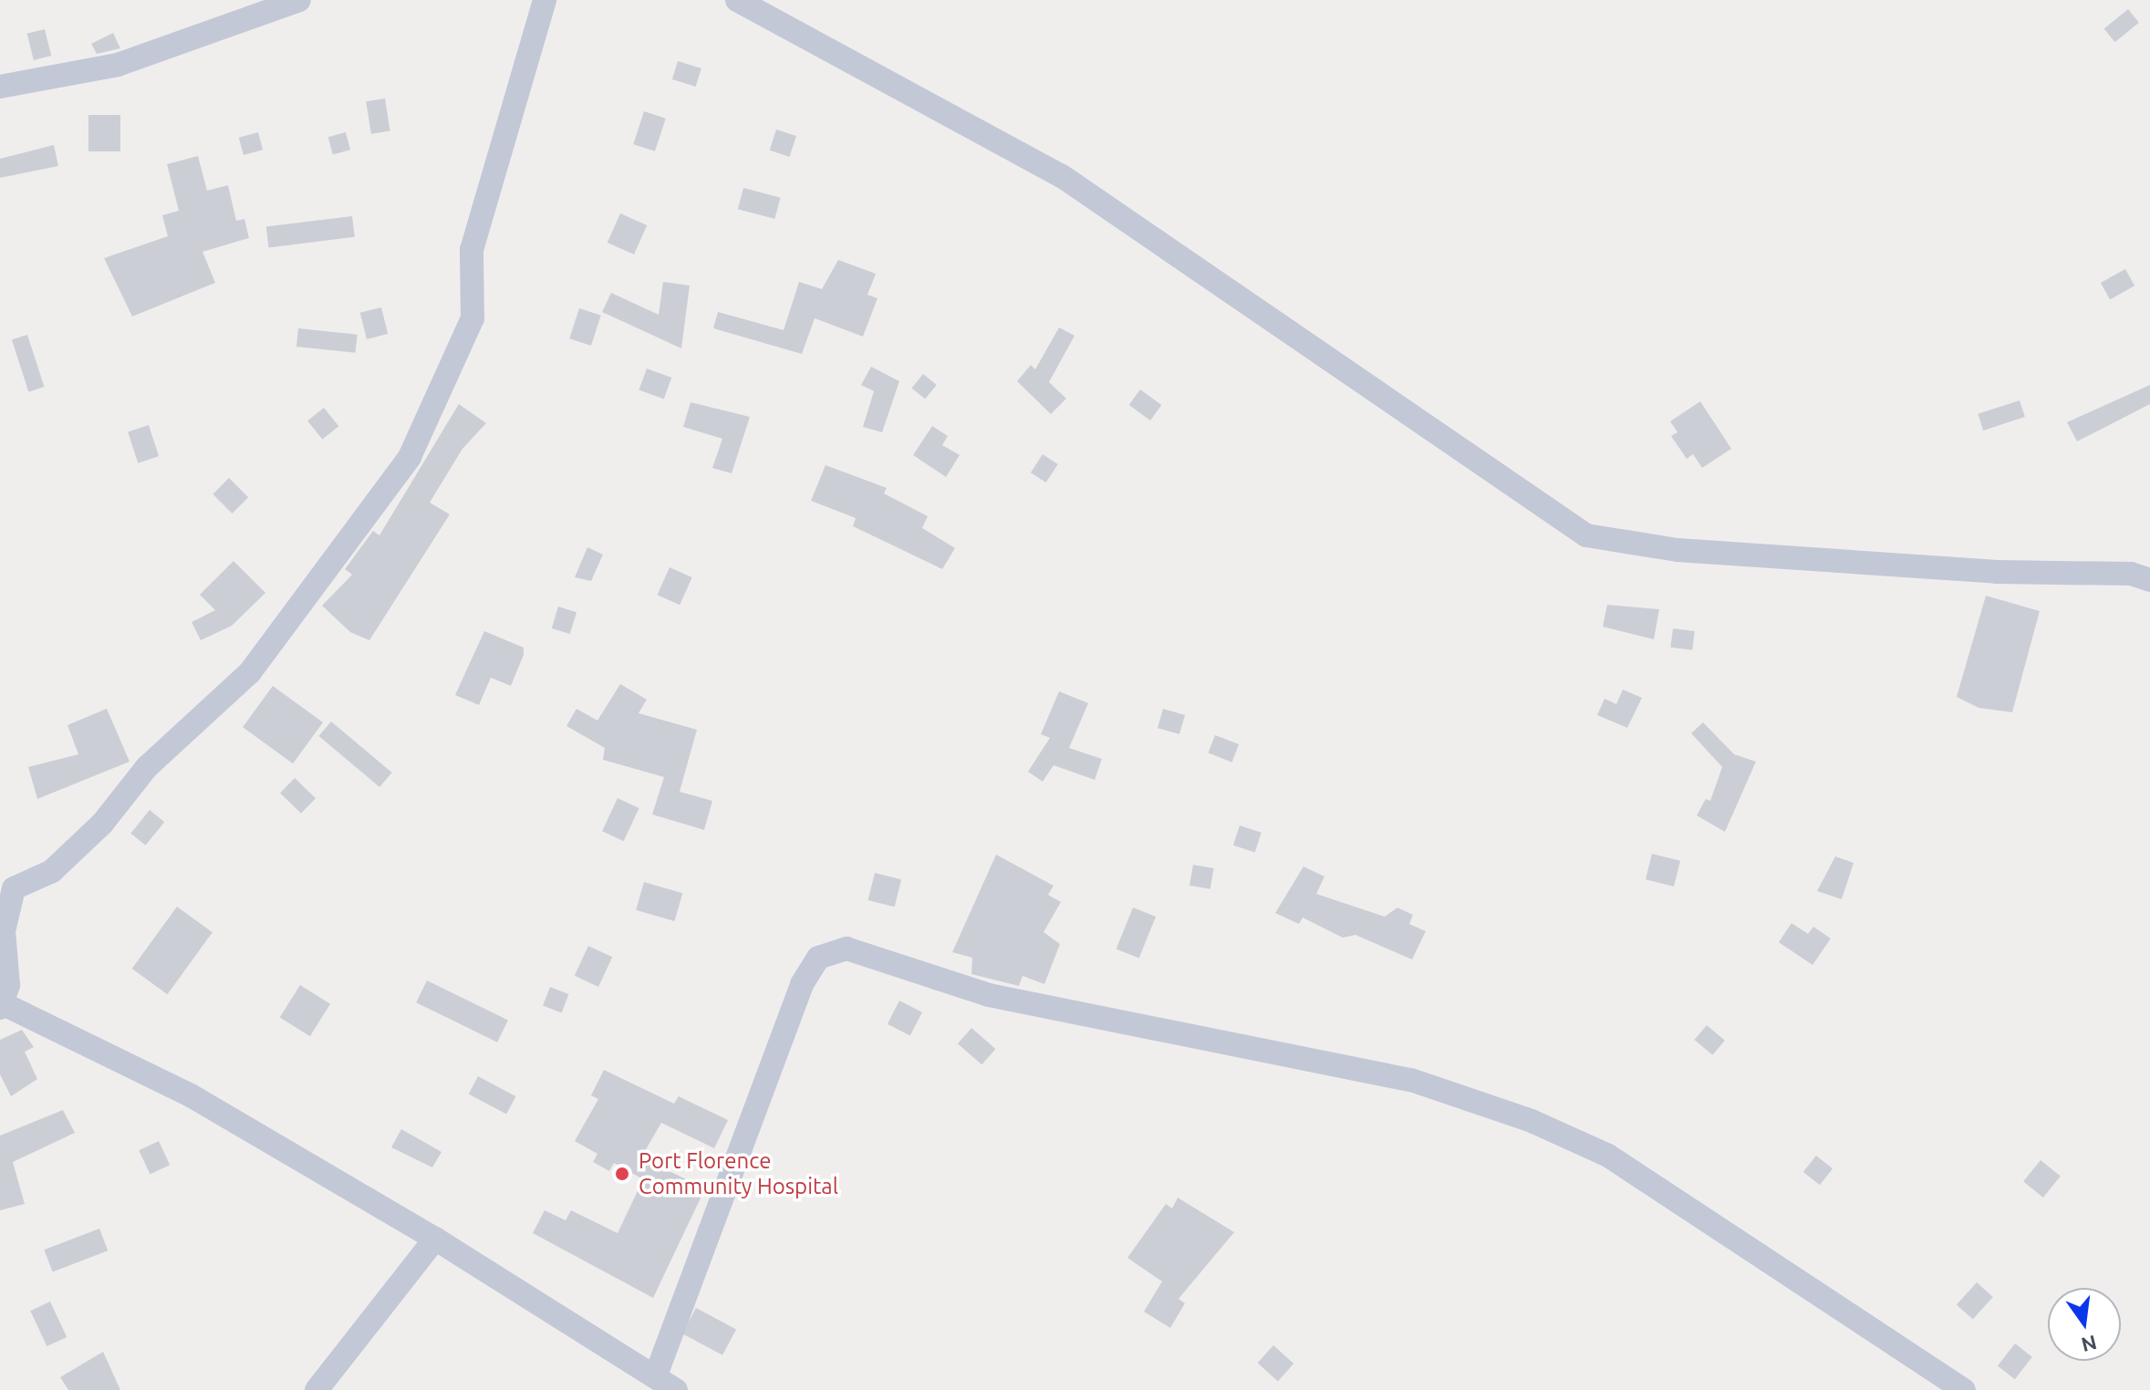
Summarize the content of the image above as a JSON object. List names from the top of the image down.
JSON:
{
  "places": ["Port Florence Community Hospital"],
  "north": "bottom"
}
